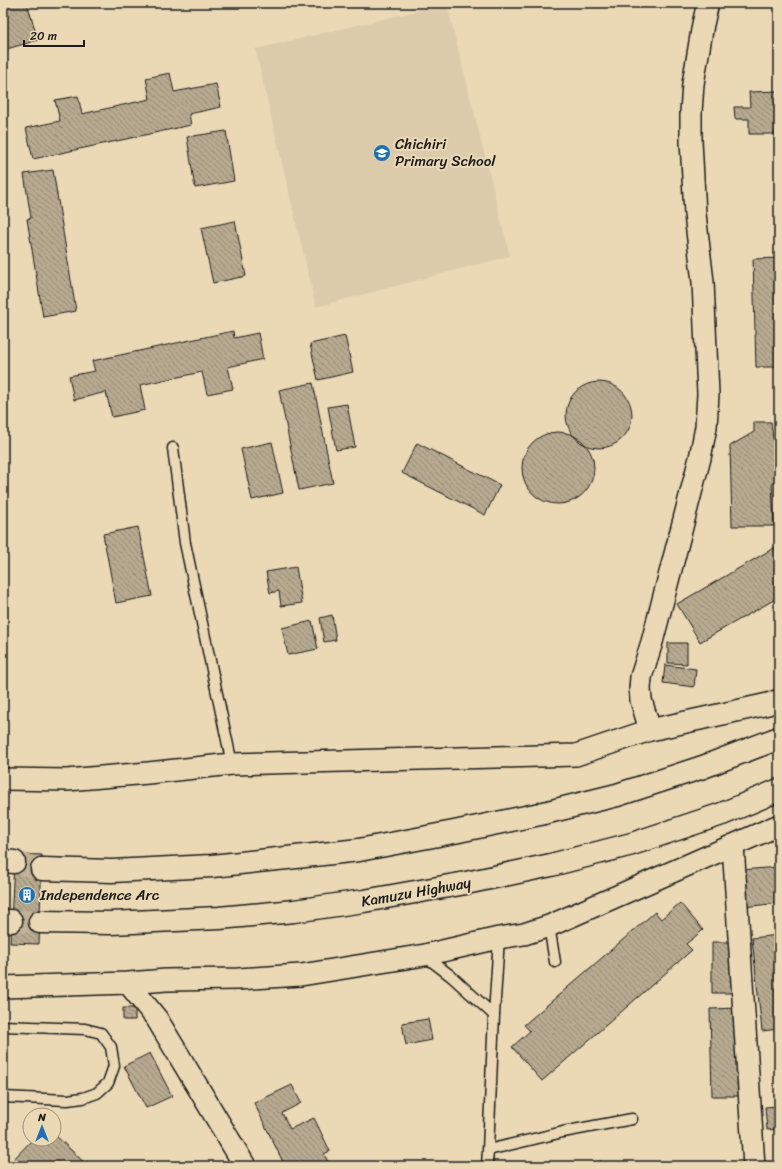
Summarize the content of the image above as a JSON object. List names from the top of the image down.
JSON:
{
  "streets": {
    "highway": ["Kamuzu Highway"]
  },
  "places": {
    "school or university": ["Chichiri Primary School"],
    "building": ["Independence Arc"]
  },
  "scale_bar": "20 m",
  "north": "top"
}
